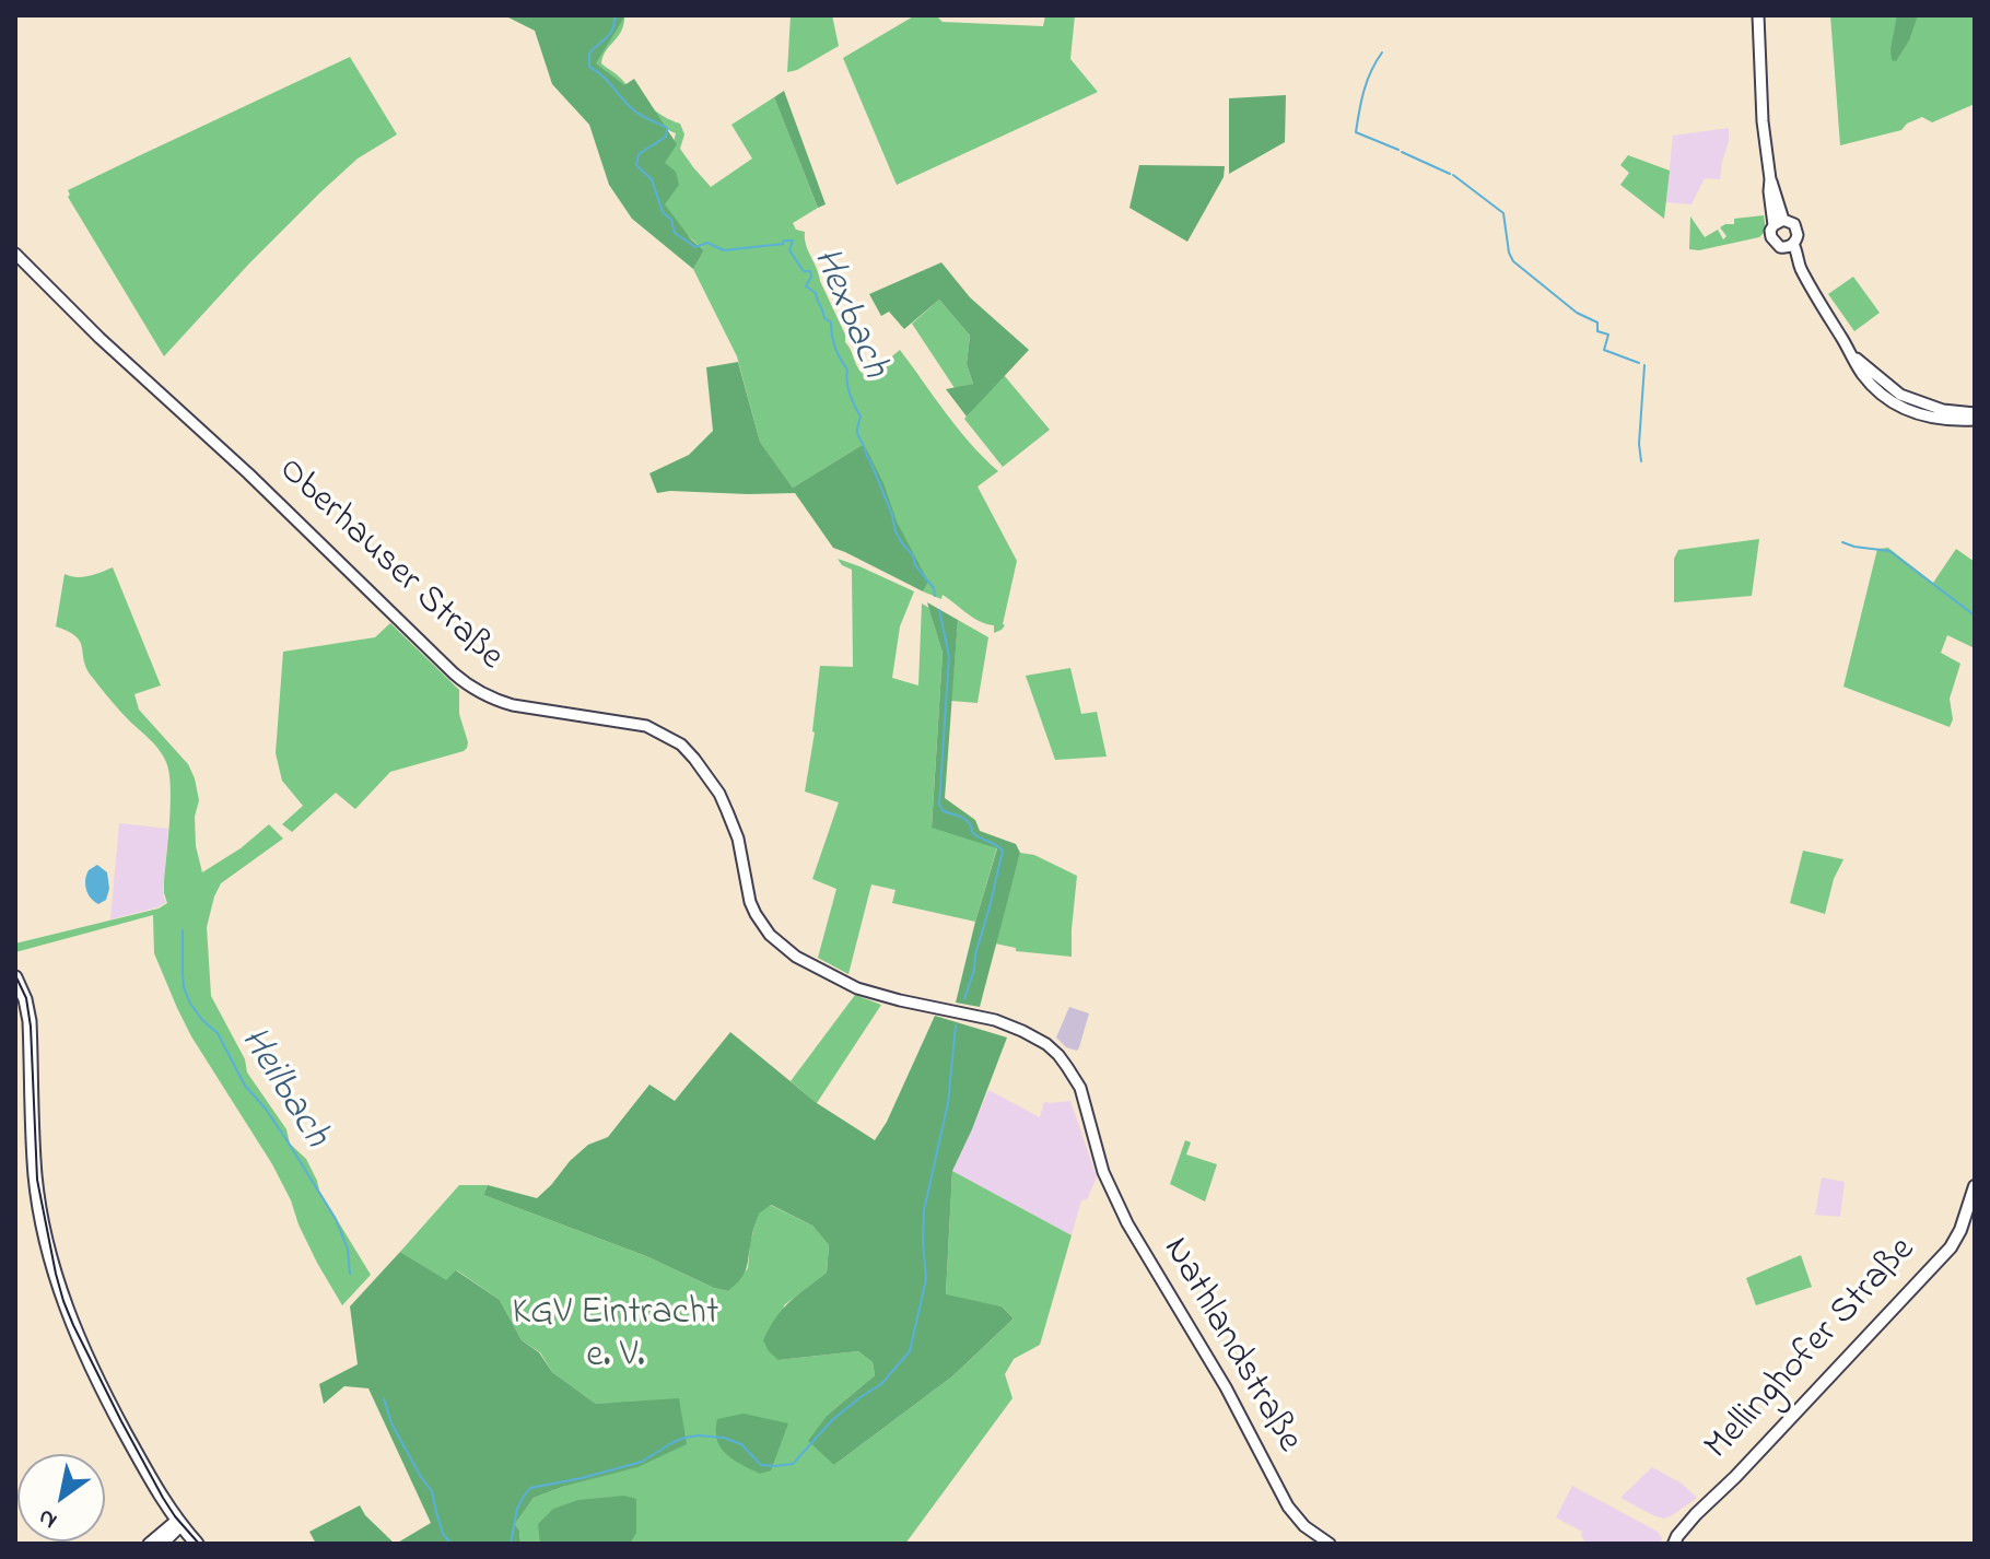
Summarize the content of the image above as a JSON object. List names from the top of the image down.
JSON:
{
  "streets": {
    "main road": ["Mellinghofer Straße"],
    "street": ["Oberhauser Straße", "Nathlandstraße"]
  },
  "crossings": [
    ["Oberhauser Straße", "Nathlandstraße"]
  ],
  "water": ["Hexbach", "Heilbach"],
  "parks": ["KGV Eintracht e. V."],
  "north": "bottom left"
}
